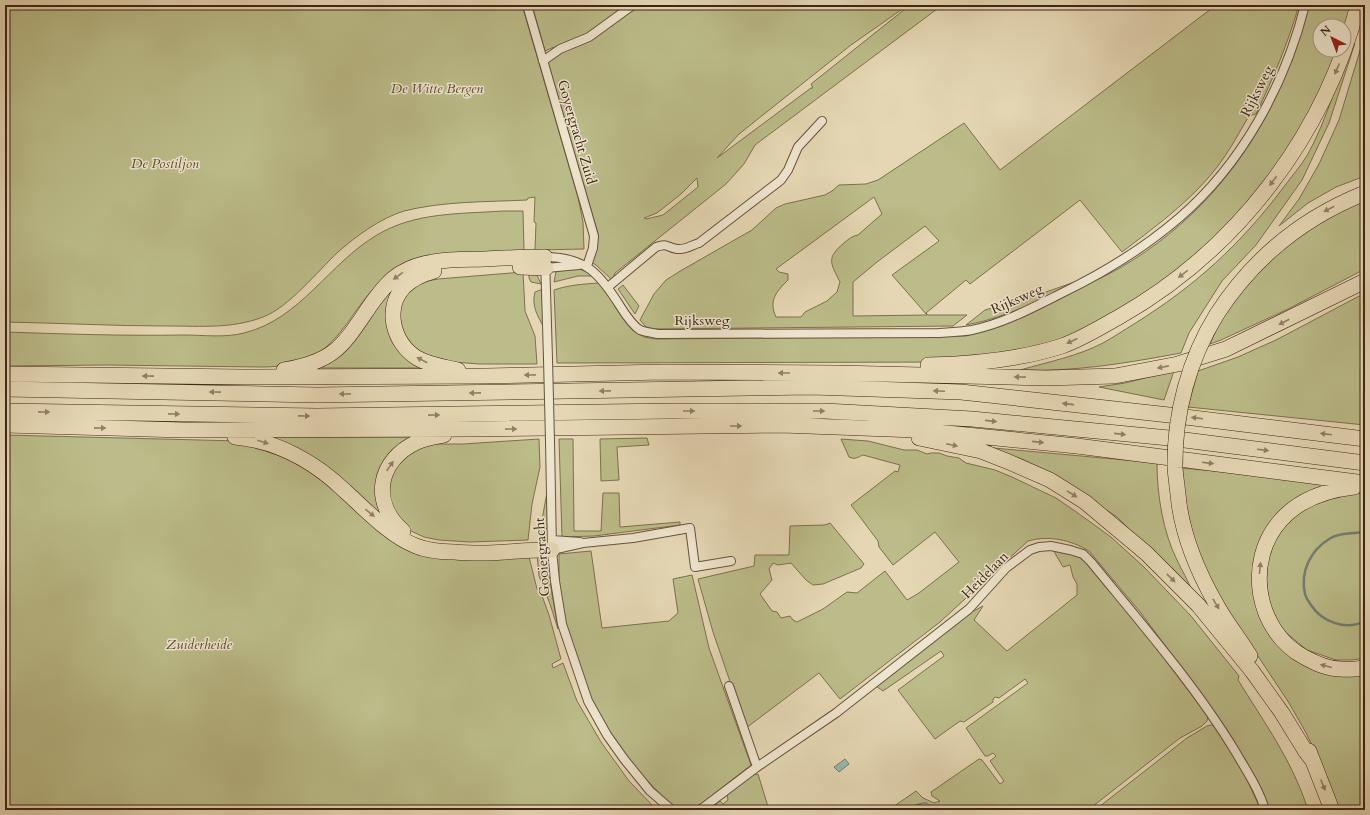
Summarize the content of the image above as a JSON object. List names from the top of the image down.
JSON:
{
  "streets": {
    "street": [
      "Rijksweg",
      "Goyergracht Zuid",
      "Gooiergracht",
      "Heidelaan"
    ]
  },
  "parks": ["De Witte Bergen", "De Postiljon", "Zuiderheide"],
  "north": "top left"
}
